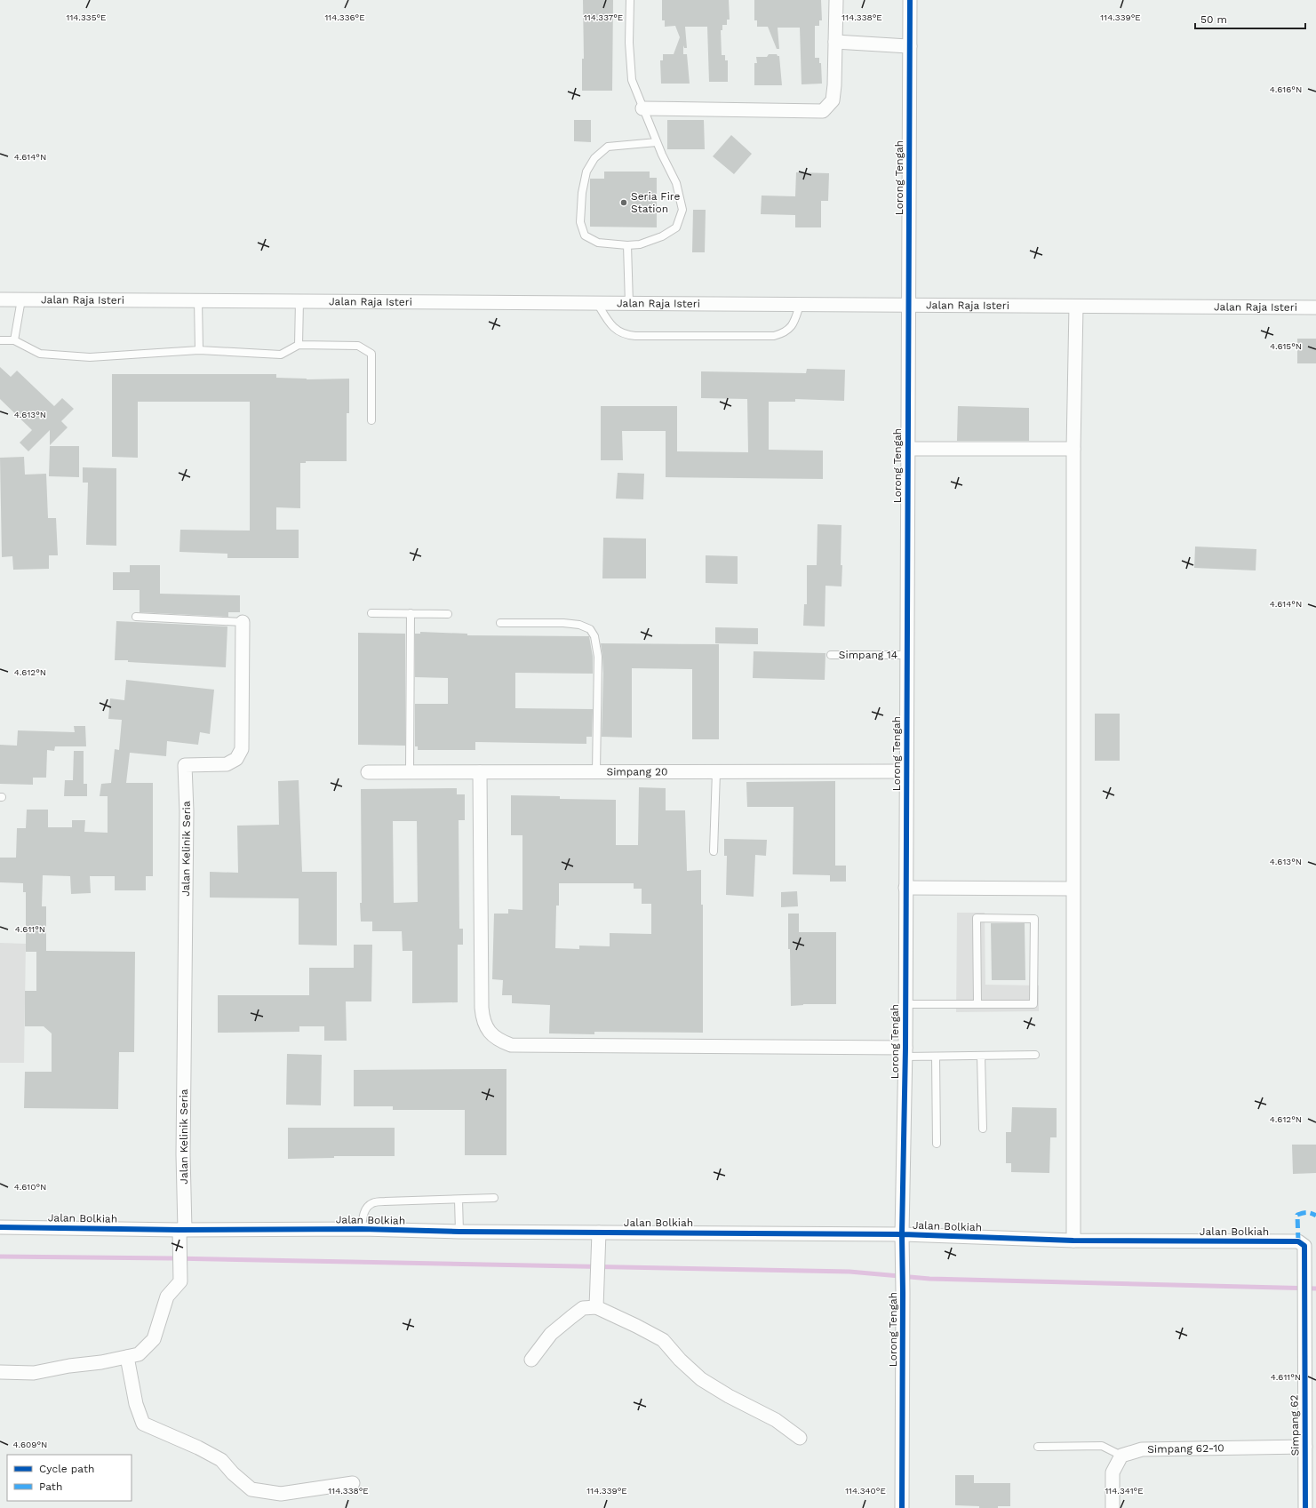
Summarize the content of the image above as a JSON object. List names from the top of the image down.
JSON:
{
  "streets": {
    "street": [
      "Lorong Tengah",
      "Jalan Raja Isteri",
      "Simpang 20",
      "Jalan Kelinik Seria",
      "Jalan Bolkiah",
      "Simpang 62",
      "Simpang 62-10"
    ],
    "lane": ["Simpang 14"]
  },
  "crossings": [
    ["Lorong Tengah", "Jalan Raja Isteri"],
    ["Lorong Tengah", "Simpang 14"],
    ["Lorong Tengah", "Simpang 20"],
    ["Lorong Tengah", "Jalan Bolkiah"],
    ["Jalan Kelinik Seria", "Jalan Bolkiah"],
    ["Jalan Bolkiah", "Simpang 62"],
    ["Simpang 62", "Simpang 62-10"]
  ],
  "places": ["Seria Fire Station"],
  "legend": ["Cycle path", "Path"],
  "scale_bar": "50 m",
  "coordinates": [
    "114.335°E",
    "114.336°E",
    "114.337°E",
    "114.338°E",
    "114.339°E",
    "4.616°N",
    "4.614°N",
    "4.615°N",
    "4.613°N",
    "4.612°N",
    "4.611°N",
    "4.610°N",
    "4.609°N",
    "114.340°E",
    "114.341°E"
  ]
}
